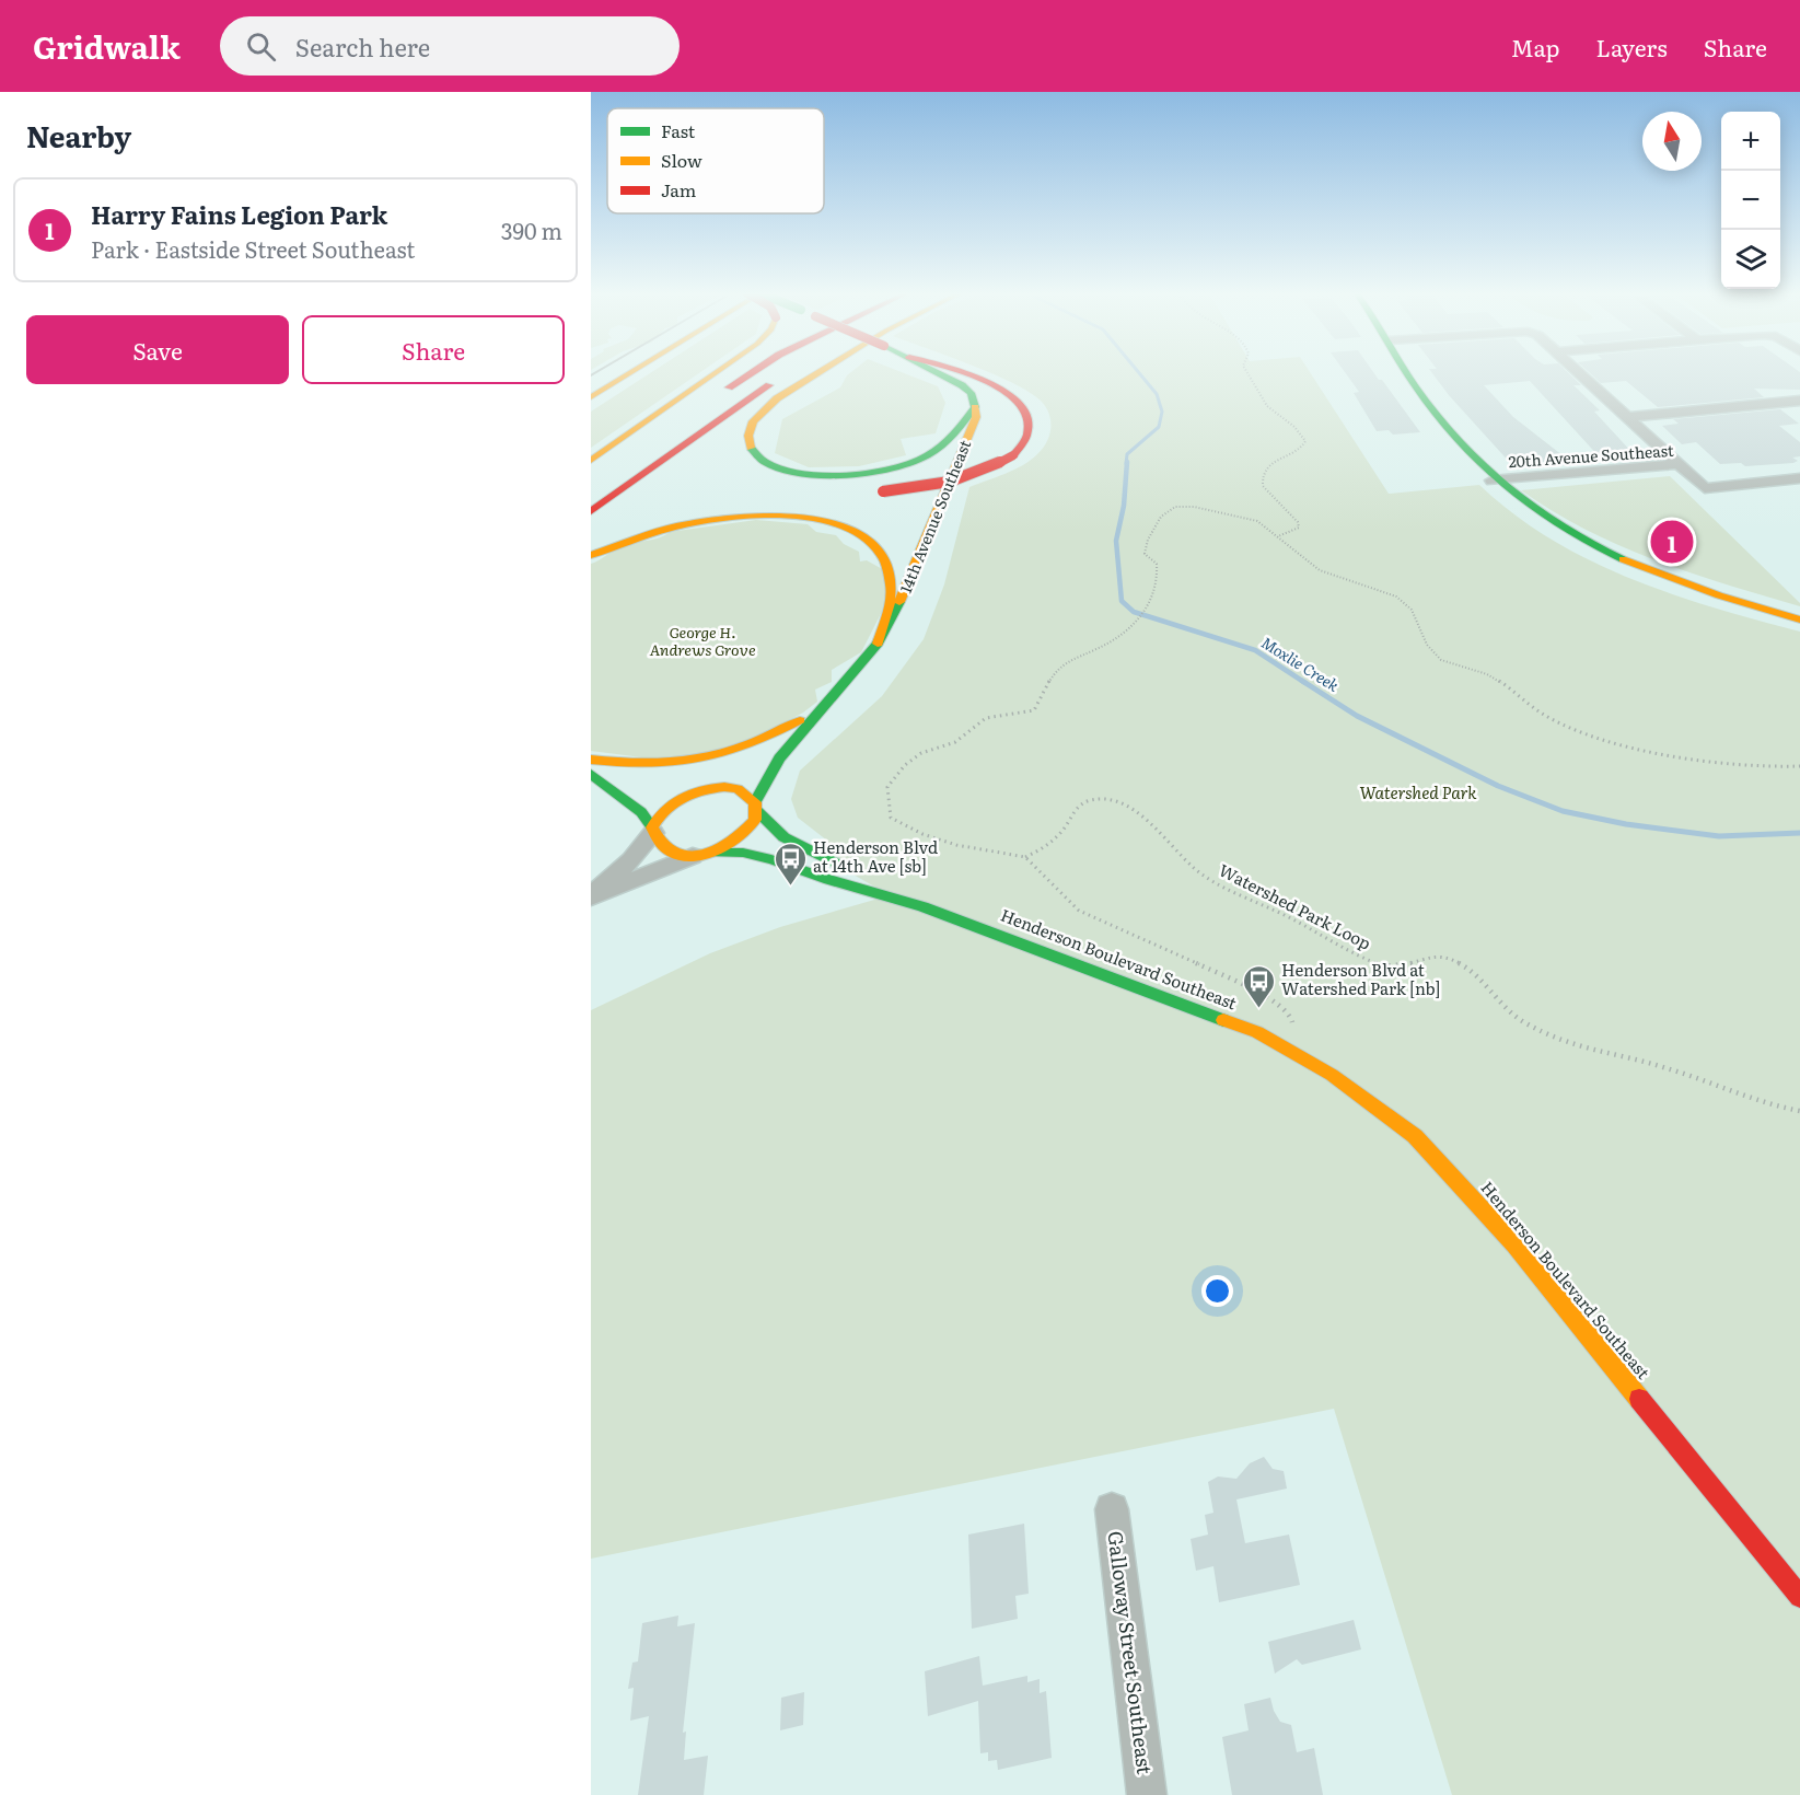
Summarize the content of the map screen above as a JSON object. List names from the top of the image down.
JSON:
{
  "streets": {
    "main road": ["14th Avenue Southeast", "Henderson Boulevard Southeast"],
    "street": ["20th Avenue Southeast", "Galloway Street Southeast"],
    "path": ["Watershed Park Loop"]
  },
  "crossings": [
    ["14th Avenue Southeast", "Henderson Boulevard Southeast"]
  ],
  "water": ["Moxlie Creek"],
  "parks": ["George H. Andrews Grove", "Watershed Park"],
  "places": {
    "bus stop": ["Henderson Blvd at 14th Ave [sb]", "Henderson Blvd at Watershed Park [nb]"]
  },
  "legend": ["Fast", "Slow", "Jam"],
  "north": "top",
  "page": {
    "header": "Gridwalk",
    "search": "Search here",
    "nav": ["Map", "Layers", "Share"],
    "heading": "Nearby",
    "map_buttons": ["+", "−"],
    "list": [
      {
        "mark": "1",
        "name": "Harry Fains Legion Park",
        "note": "Park · Eastside Street Southeast",
        "value": "390 m"
      }
    ],
    "buttons": ["Save", "Share"],
    "pins": "1"
  }
}
